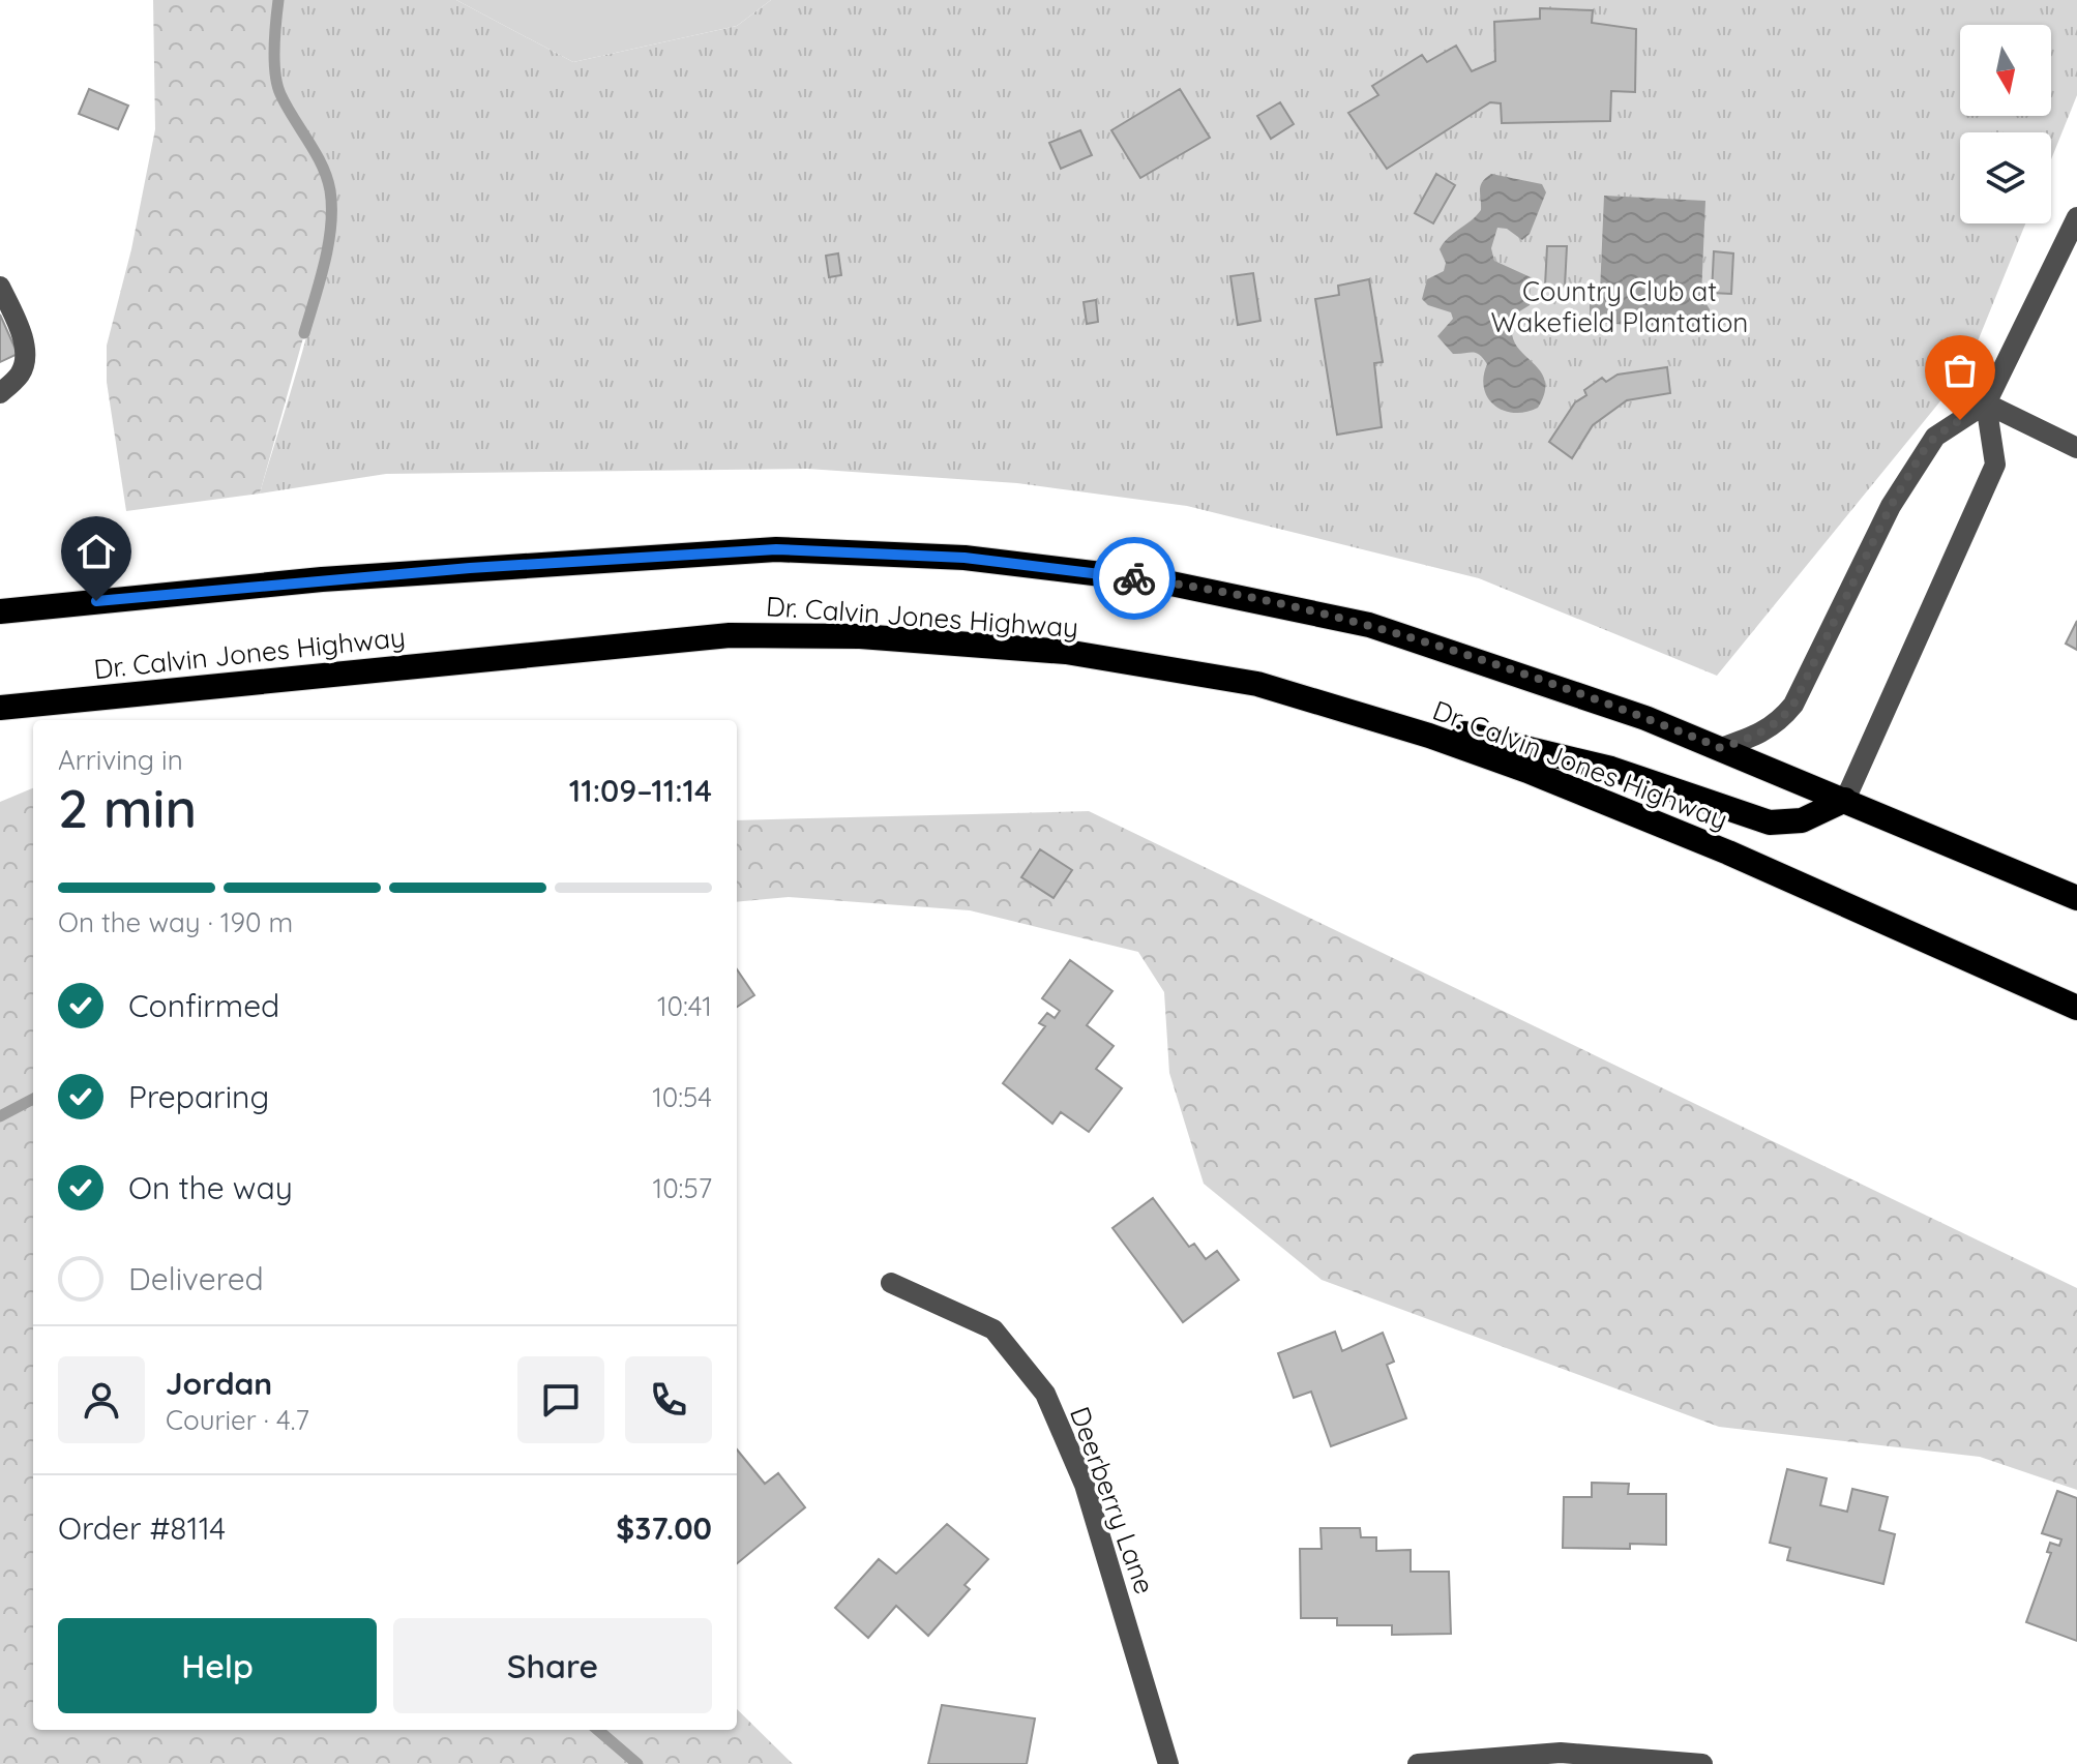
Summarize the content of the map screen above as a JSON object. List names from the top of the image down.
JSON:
{
  "streets": {
    "highway": ["Dr. Calvin Jones Highway"],
    "street": ["Deerberry Lane"]
  },
  "parks": ["Country Club at Wakefield Plantation"],
  "north": "bottom",
  "page": {
    "heading": ["2 min", "Arriving in", "11:09–11:14"],
    "panel": [
      "Jordan",
      "Courier · 4.7",
      "Order #8114",
      "$37.00"
    ],
    "bar": "On the way · 190 m",
    "list": [
      ["Confirmed", "10:41"],
      ["Preparing", "10:54"],
      ["On the way", "10:57"],
      "Delivered"
    ],
    "buttons": ["Help", "Share"]
  }
}
